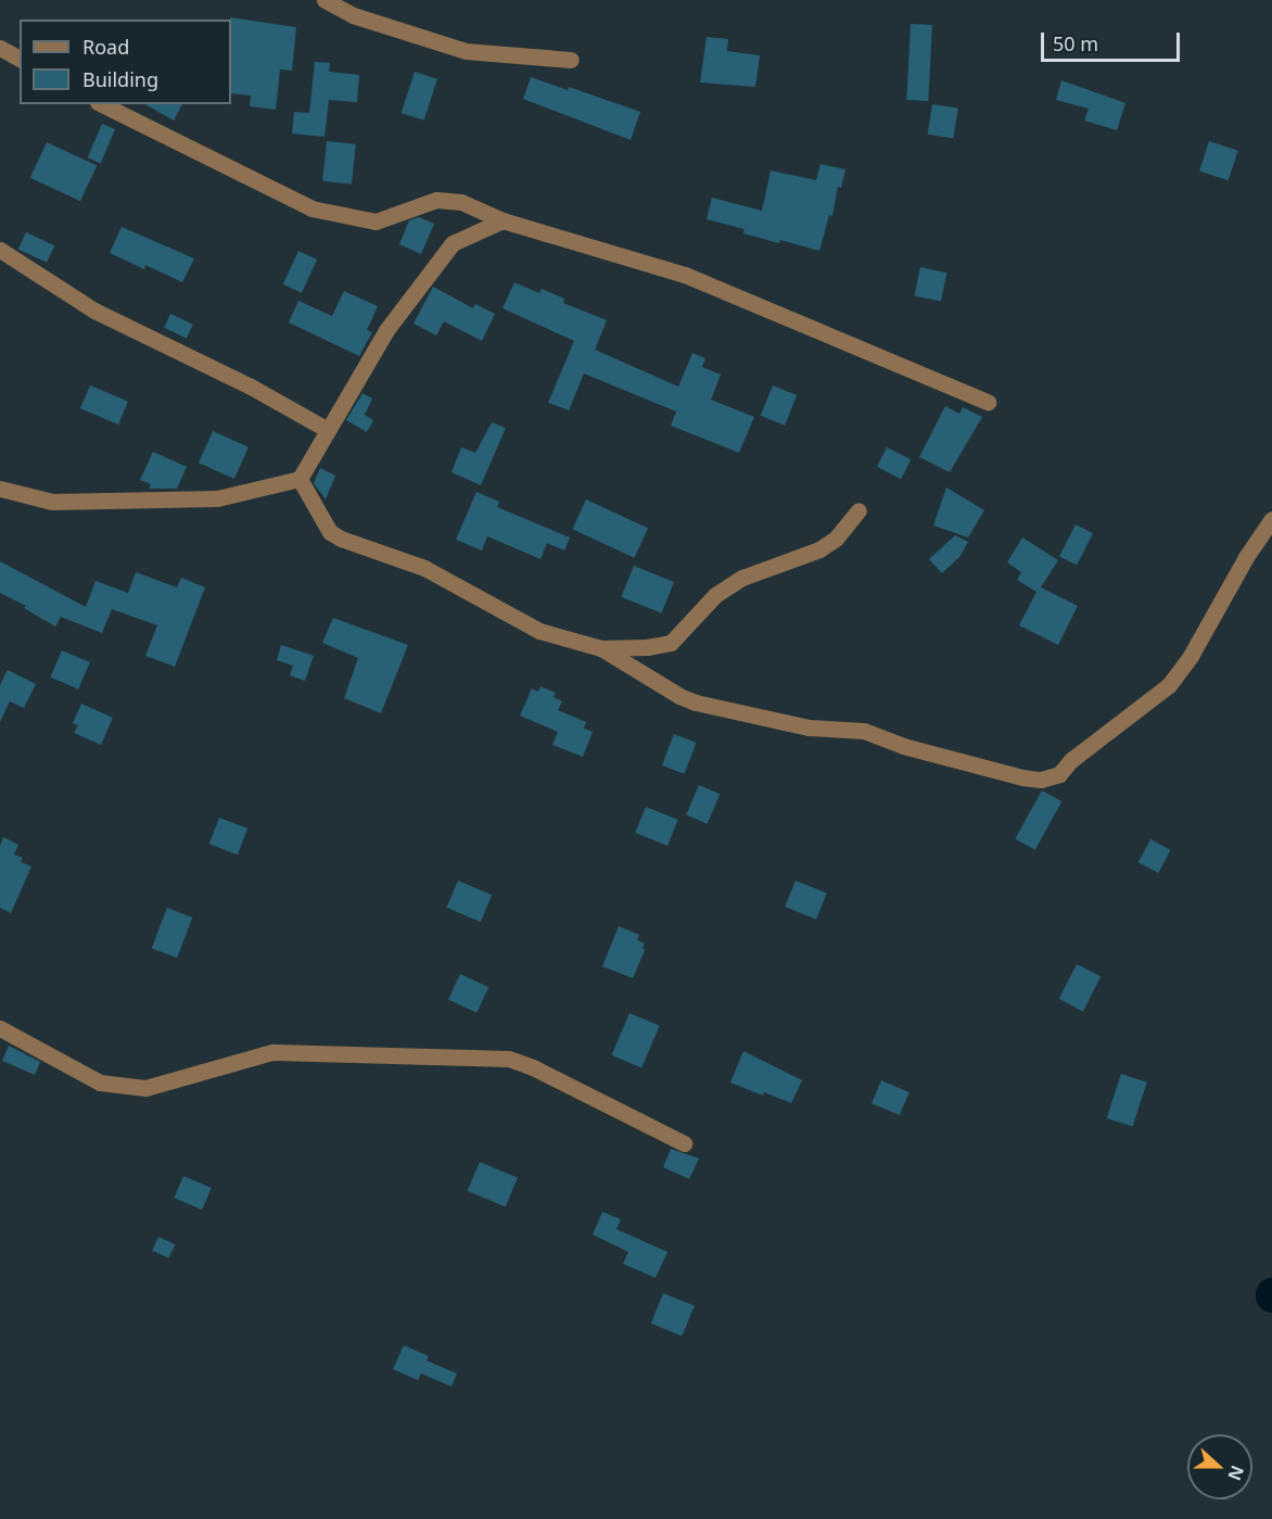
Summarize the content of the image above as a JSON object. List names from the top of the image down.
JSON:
{
  "legend": ["Road", "Building"],
  "scale_bar": "50 m",
  "north": "right"
}
